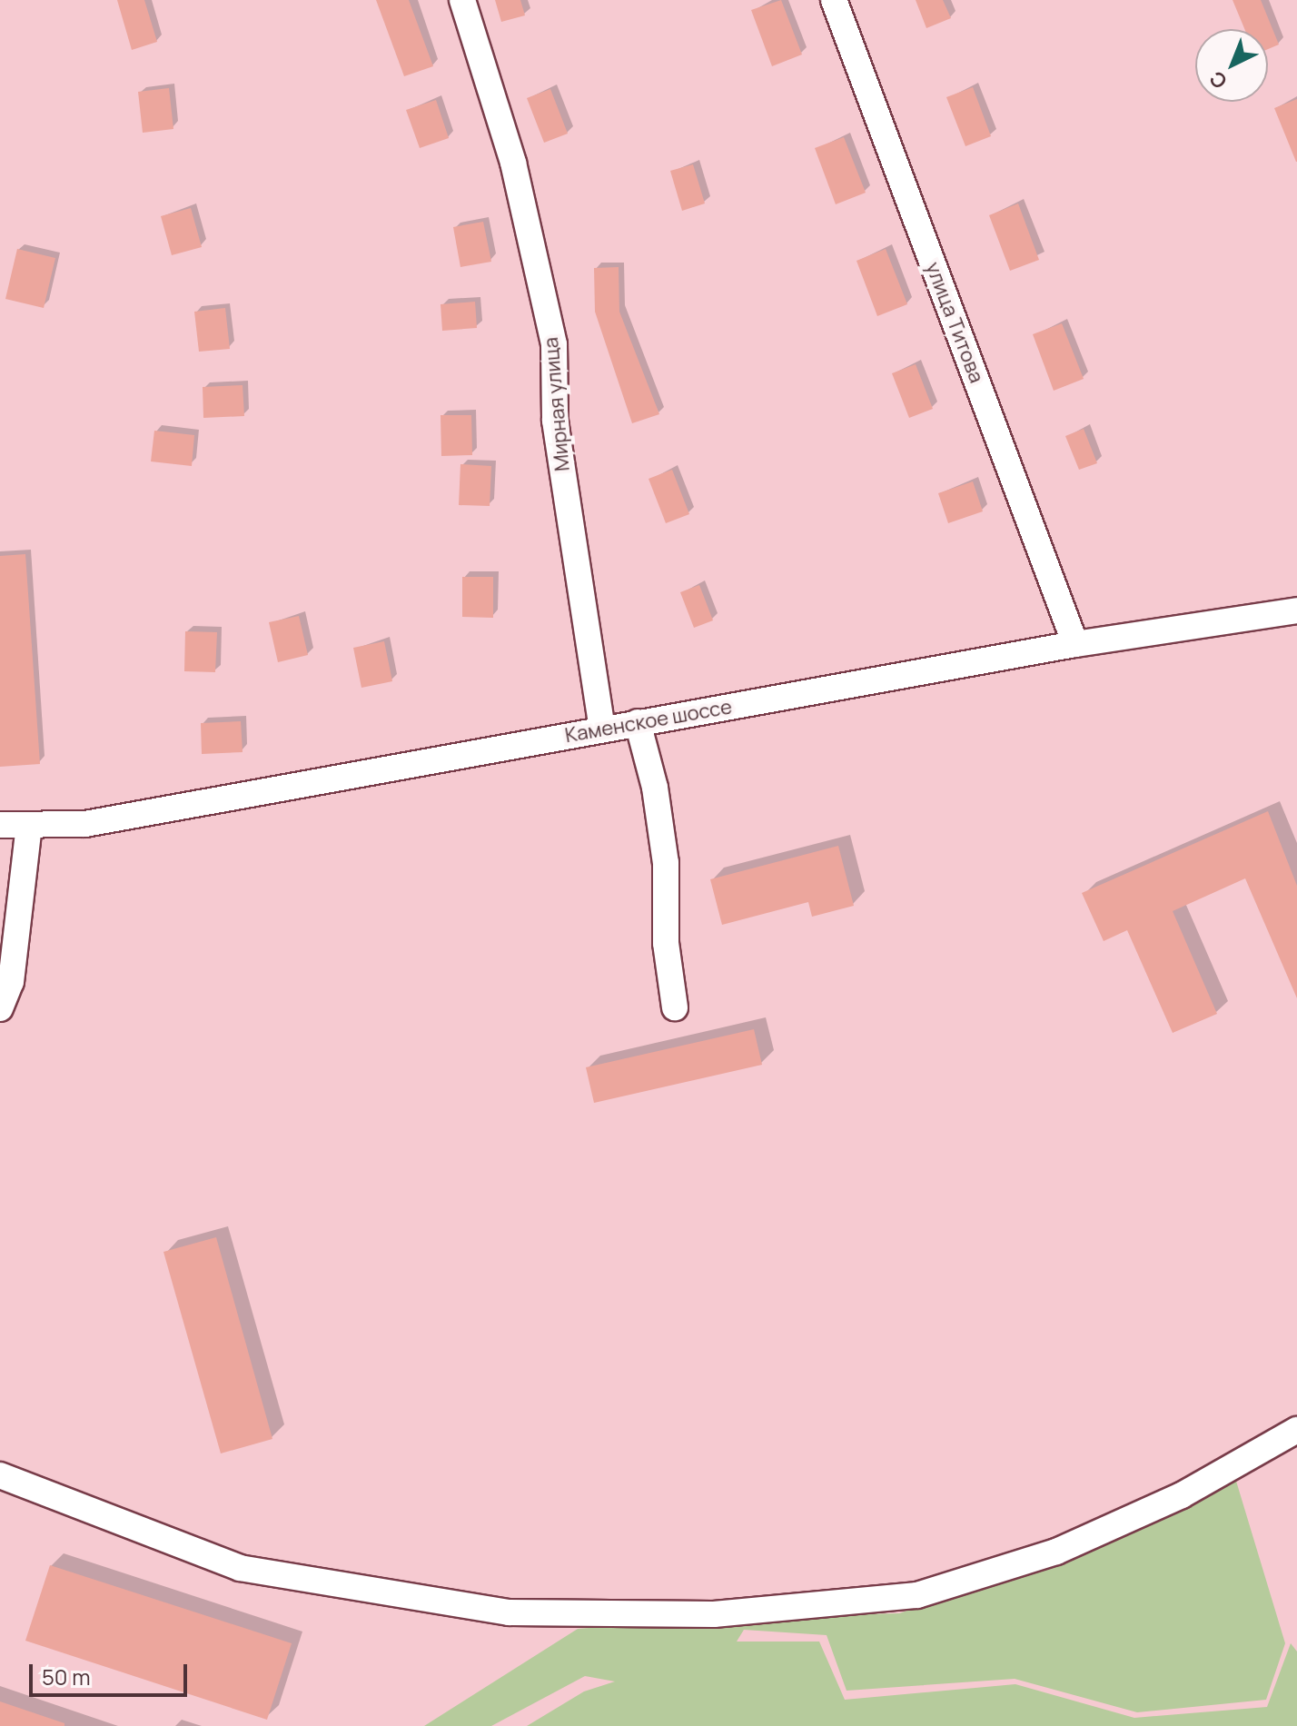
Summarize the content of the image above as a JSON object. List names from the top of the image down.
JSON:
{
  "streets": {
    "street": ["улица Титова", "Мирная улица", "Каменское шоссе"]
  },
  "crossings": [
    ["улица Титова", "Каменское шоссе"],
    ["Мирная улица", "Каменское шоссе"]
  ],
  "scale_bar": "50 m",
  "north": "bottom left"
}
